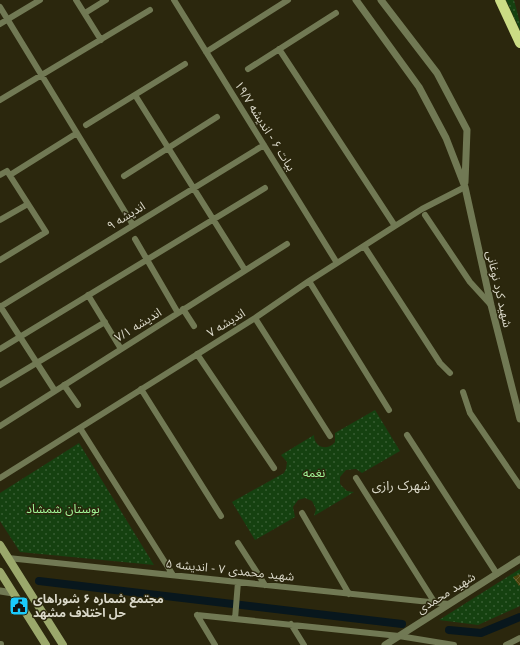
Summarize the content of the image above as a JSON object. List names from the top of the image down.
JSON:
{
  "streets": {
    "street": [
      "بیات ۶ - اندیشه ۱۹/۷",
      "اندیشه ۹",
      "شهید کرد نوغانی",
      "اندیشه ۷",
      "اندیشه ۷/۱",
      "شهید محمدی ۷ - اندیشه ۵",
      "شهید محمدی"
    ]
  },
  "crossings": [
    ["بیات ۶ - اندیشه ۱۹/۷", "اندیشه ۹"],
    ["بیات ۶ - اندیشه ۱۹/۷", "اندیشه ۷"],
    ["شهید کرد نوغانی", "اندیشه ۷"],
    ["شهید محمدی ۷ - اندیشه ۵", "شهید محمدی"]
  ],
  "districts": ["شهرک رازی"],
  "parks": ["نغمه", "بوستان شمشاد"],
  "places": {
    "public building": ["مجتمع شماره ۶ شوراهای حل اختلاف مشهد"]
  }
}
